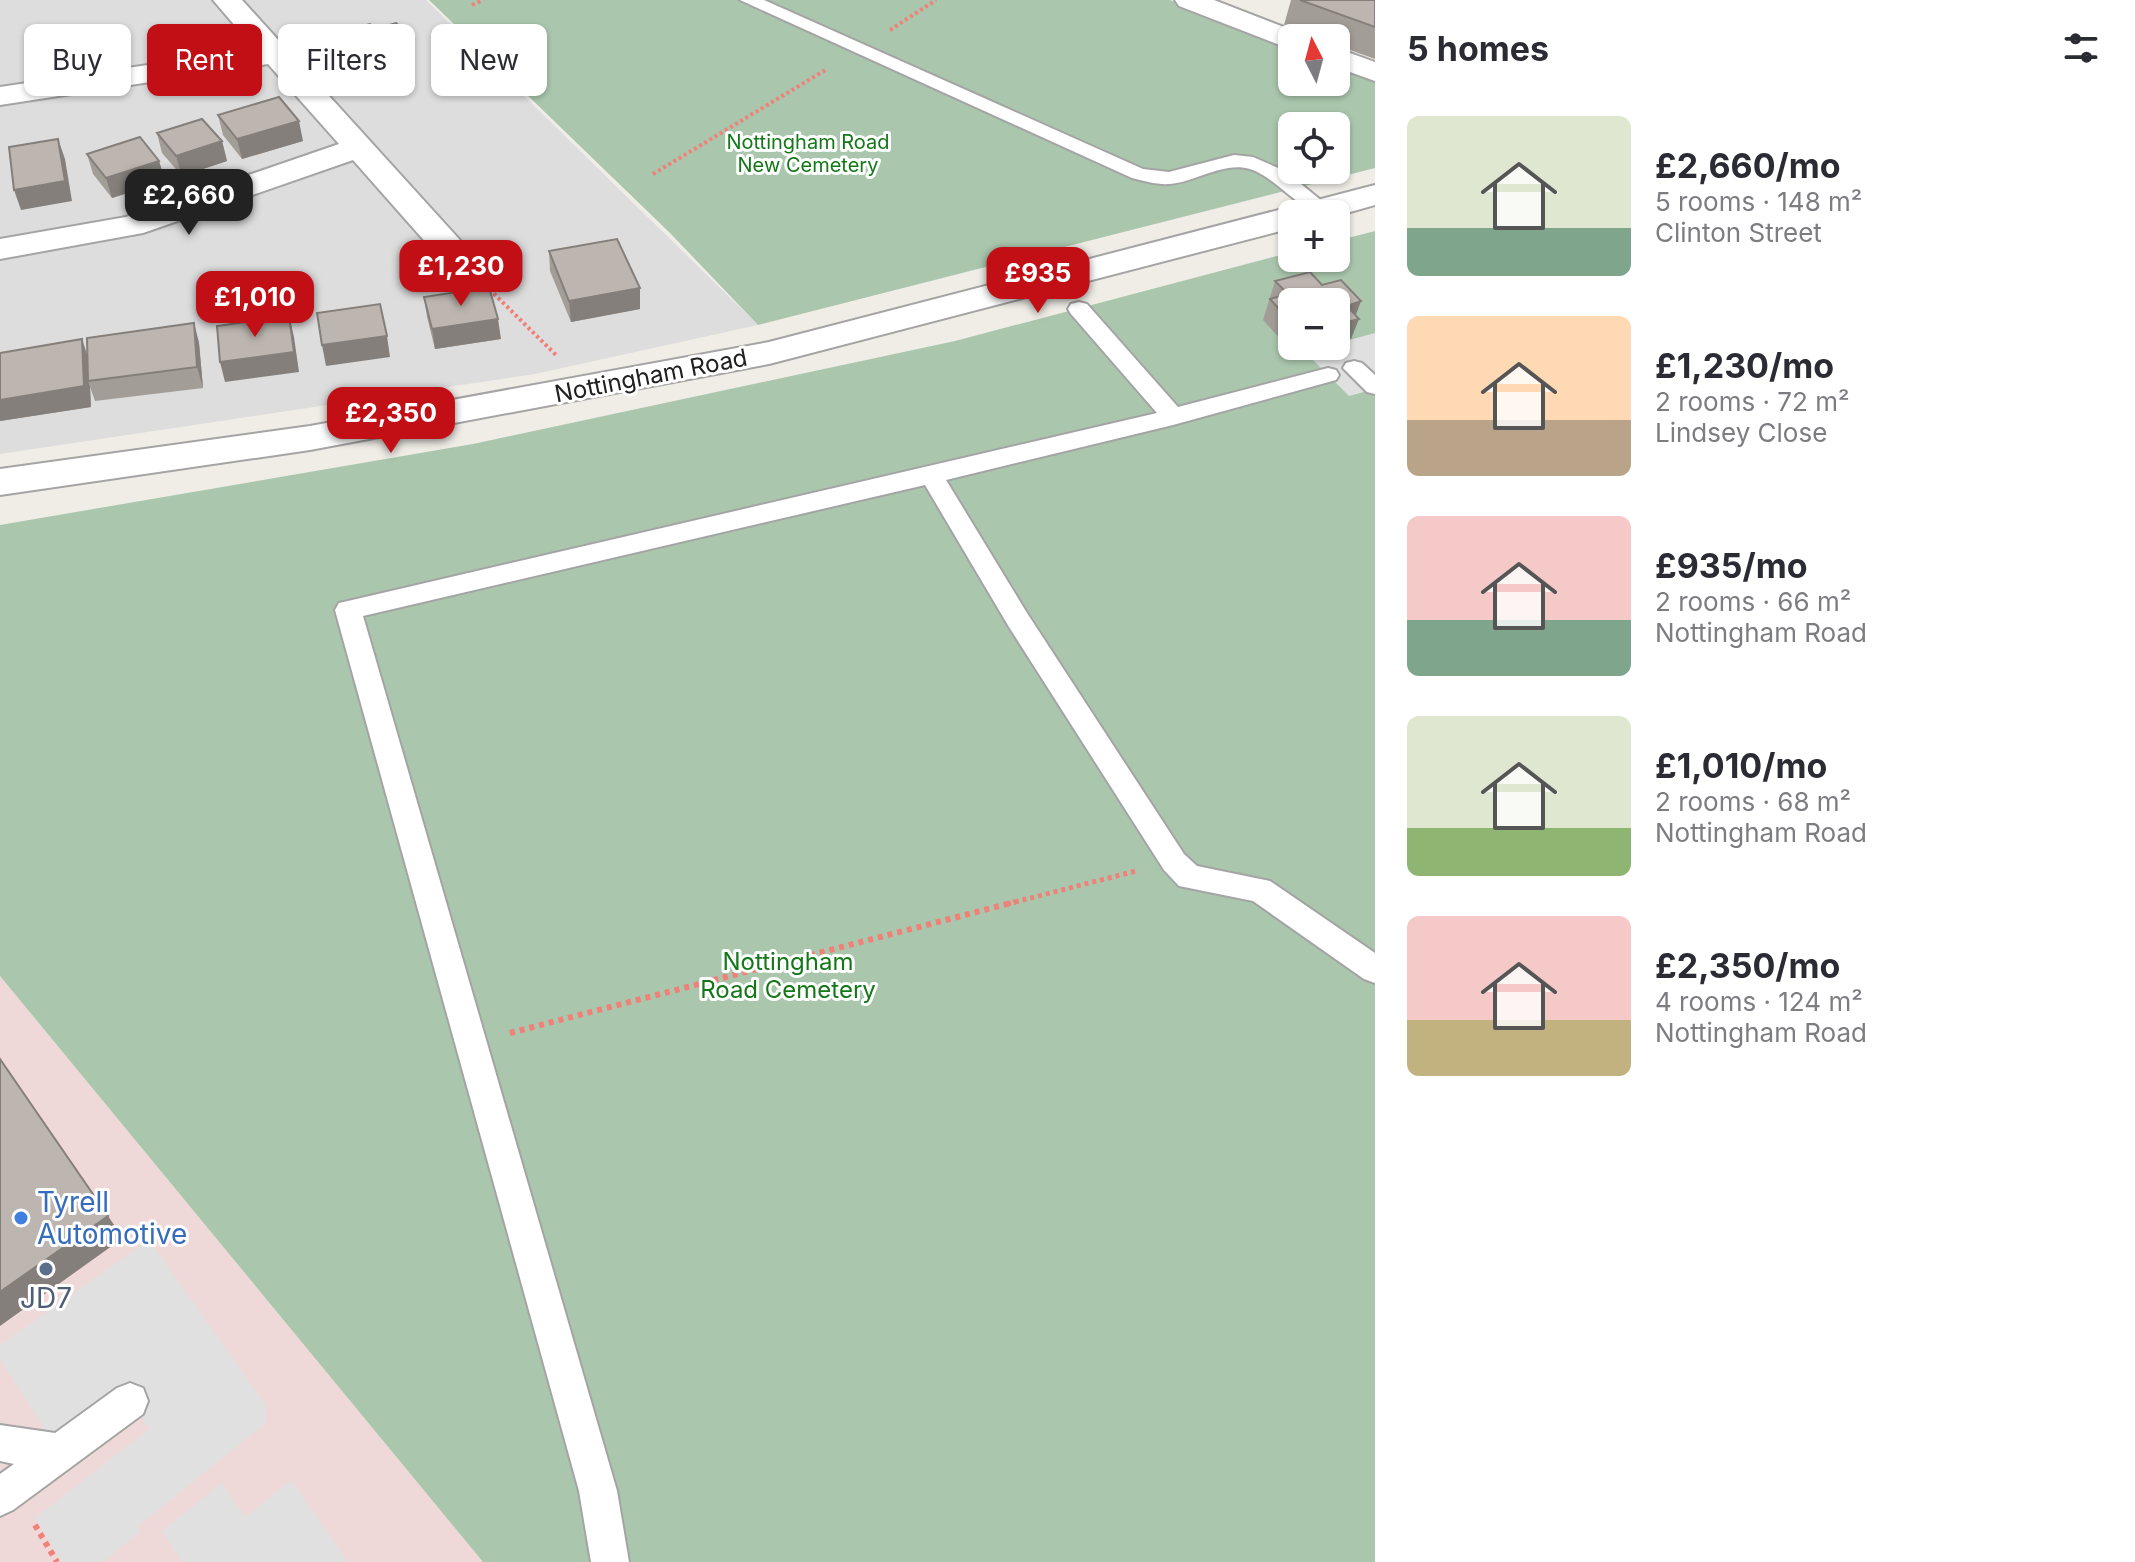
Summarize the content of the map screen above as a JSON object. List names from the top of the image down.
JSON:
{
  "streets": {
    "street": ["Nottingham Road"]
  },
  "parks": ["Nottingham Road New Cemetery", "Nottingham Road Cemetery"],
  "places": ["Tyrell Automotive", "JD7"],
  "north": "top",
  "page": {
    "heading": "5 homes",
    "map_buttons": ["+", "−"],
    "chip": [
      "Buy",
      "Rent",
      "Filters",
      "New"
    ],
    "list": [
      {
        "name": "£2,660/mo",
        "note": "5 rooms · 148 m² · Clinton Street"
      },
      {
        "name": "£1,230/mo",
        "note": "2 rooms · 72 m² · Lindsey Close"
      },
      {
        "name": "£935/mo",
        "note": "2 rooms · 66 m² · Nottingham Road"
      },
      {
        "name": "£1,010/mo",
        "note": "2 rooms · 68 m² · Nottingham Road"
      },
      {
        "name": "£2,350/mo",
        "note": "4 rooms · 124 m² · Nottingham Road"
      }
    ],
    "price": [
      "£2,660",
      "£1,230",
      "£935",
      "£1,010",
      "£2,350"
    ]
  }
}
